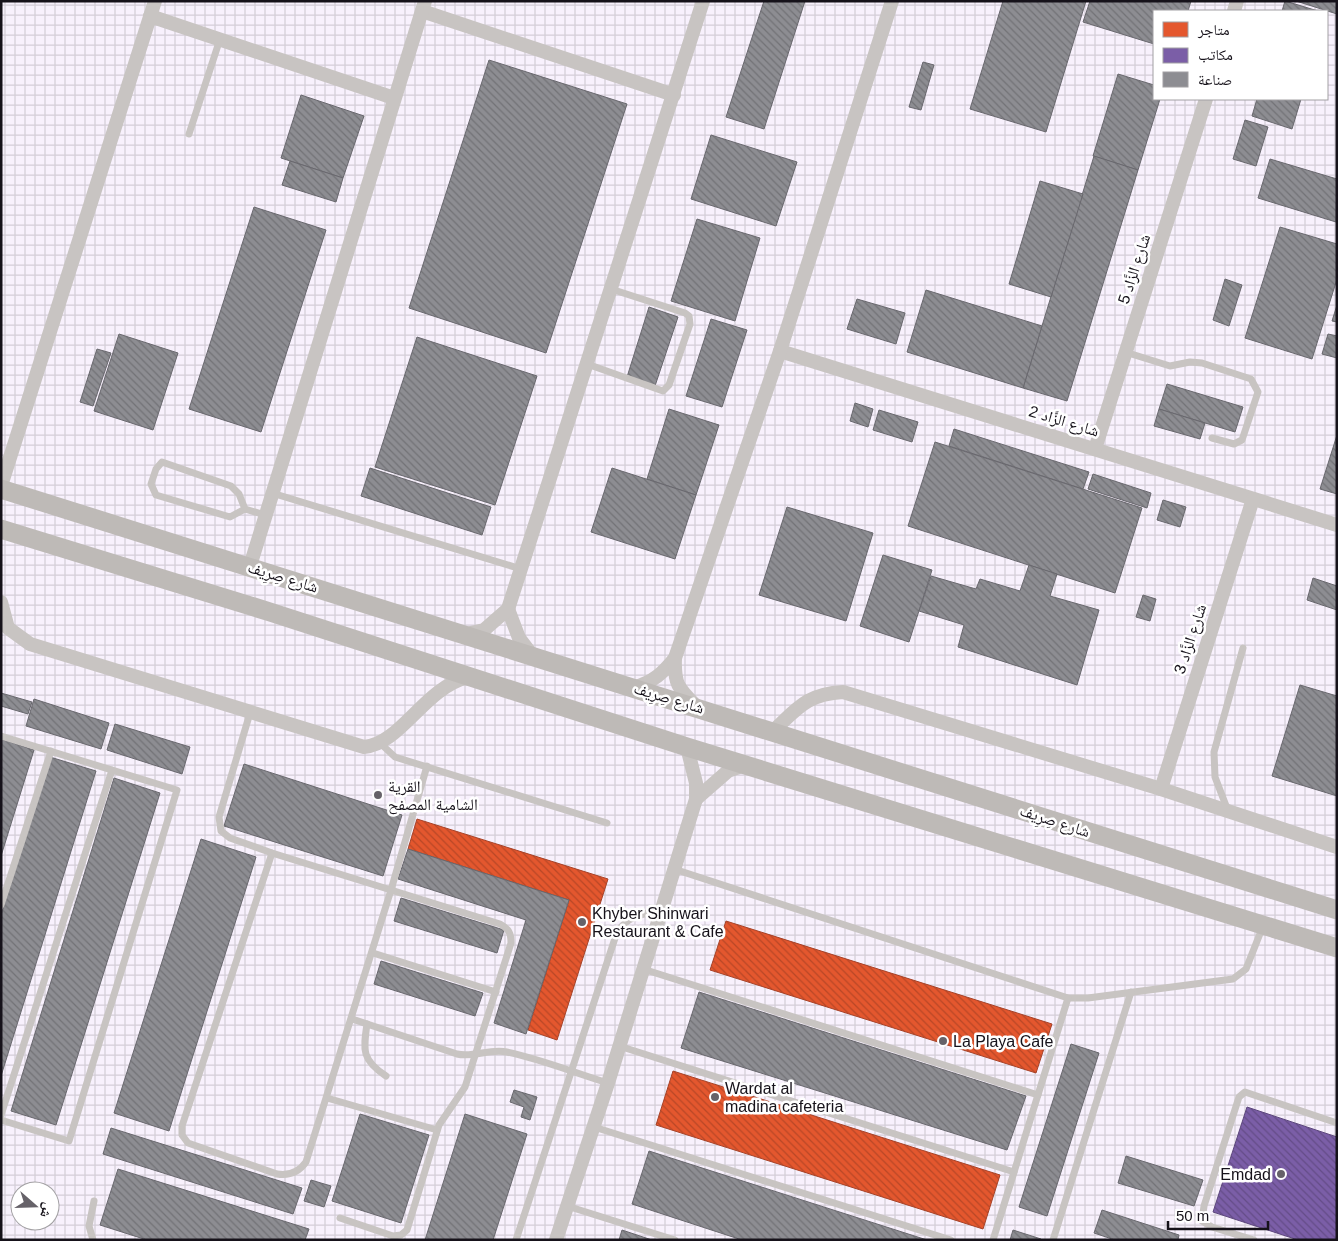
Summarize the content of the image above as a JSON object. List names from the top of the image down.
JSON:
{
  "streets": {
    "main road": ["شارع صِرِيف"],
    "street": ["شارع الزَّاد 5", "شارع الزَّاد 2", "شارع الزَّاد 3"]
  },
  "crossings": [
    ["شارع الزَّاد 5", "شارع الزَّاد 2"],
    ["شارع الزَّاد 2", "شارع الزَّاد 3"]
  ],
  "places": [
    "القرية الشامية المصفح",
    "Khyber Shinwari Restaurant & Cafe",
    "La Playa Cafe",
    "Wardat al madina cafeteria",
    "Emdad"
  ],
  "legend": ["متاجر", "مكاتب", "صناعة"],
  "scale_bar": "50 m",
  "north": "right"
}
